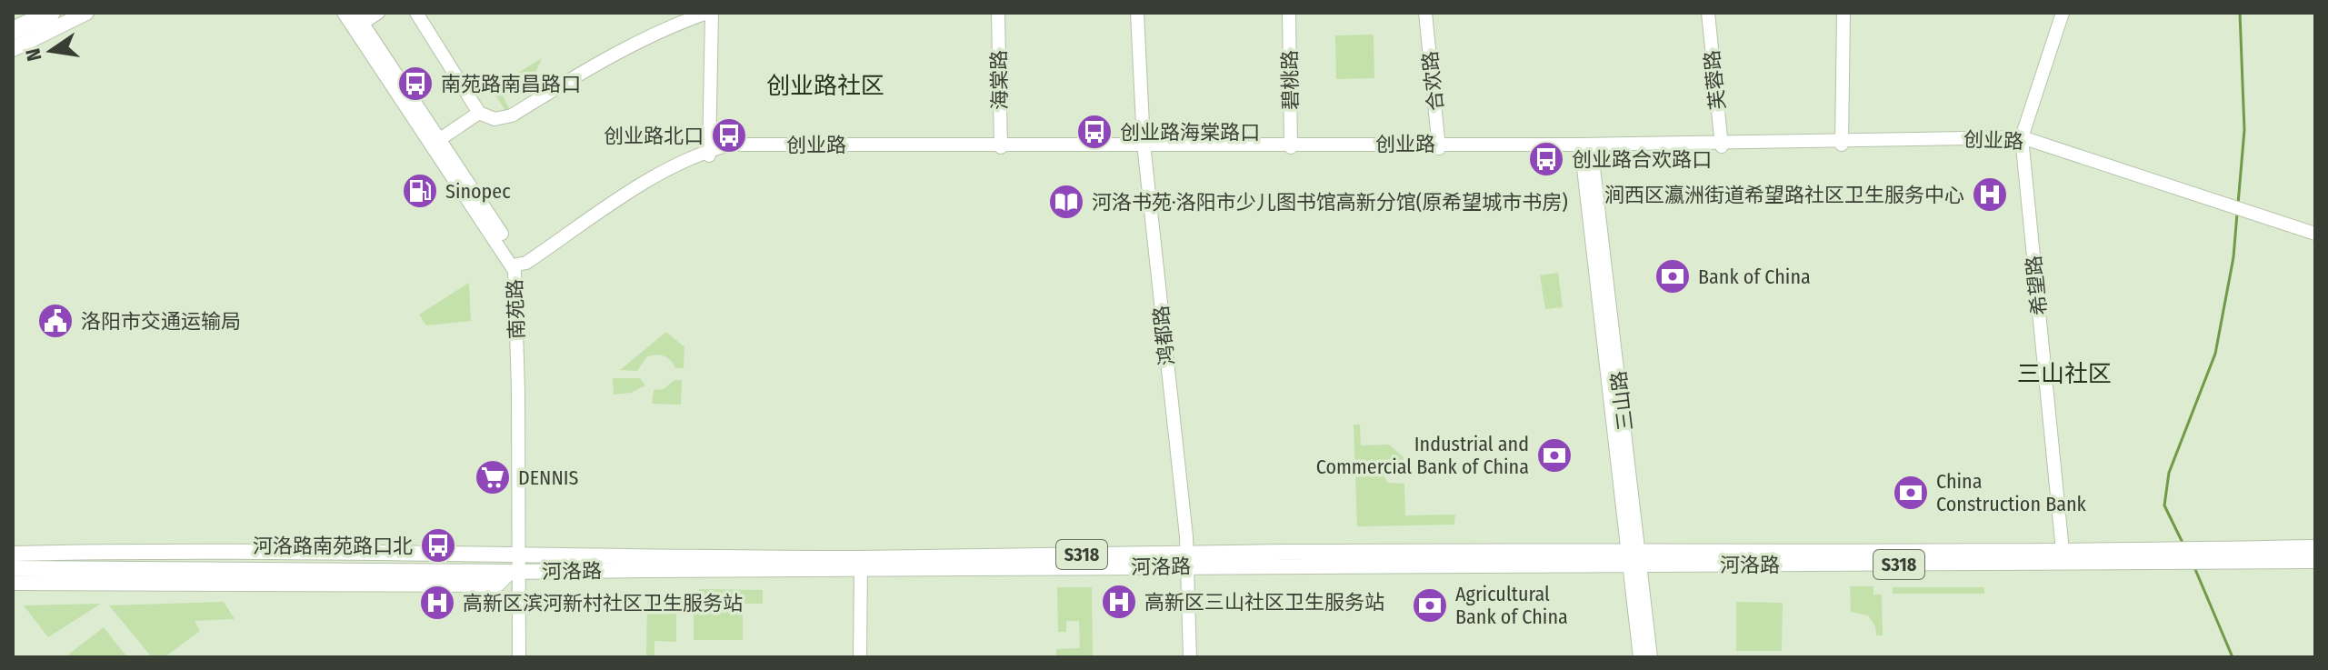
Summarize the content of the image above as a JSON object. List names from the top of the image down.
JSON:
{
  "streets": {
    "main road": ["S318", "河洛路"],
    "street": [
      "海棠路",
      "碧桃路",
      "芙蓉路",
      "合欢路",
      "创业路",
      "希望路",
      "南苑路",
      "鸿都路",
      "三山路"
    ]
  },
  "crossings": [
    ["海棠路", "创业路"],
    ["碧桃路", "创业路"],
    ["芙蓉路", "创业路"],
    ["合欢路", "创业路"],
    ["创业路", "希望路"],
    ["创业路", "南苑路"],
    ["创业路", "鸿都路"],
    ["创业路", "三山路"],
    ["希望路", "河洛路"],
    ["南苑路", "河洛路"],
    ["鸿都路", "河洛路"],
    ["三山路", "河洛路"]
  ],
  "districts": ["创业路社区", "三山社区"],
  "places": {
    "bus stop": [
      "南苑路南昌路口",
      "创业路海棠路口",
      "创业路北口",
      "创业路合欢路口",
      "河洛路南苑路口北"
    ],
    "fuel station": ["Sinopec"],
    "hospital": ["涧西区瀛洲街道希望路社区卫生服务中心", "高新区三山社区卫生服务站", "高新区滨河新村社区卫生服务站"],
    "library": ["河洛书苑·洛阳市少儿图书馆高新分馆(原希望城市书房)"],
    "bank": [
      "Bank of China",
      "Industrial and Commercial Bank of China",
      "China Construction Bank",
      "Agricultural Bank of China"
    ],
    "public building": ["洛阳市交通运输局"],
    "supermarket": ["DENNIS"]
  },
  "north": "left"
}
